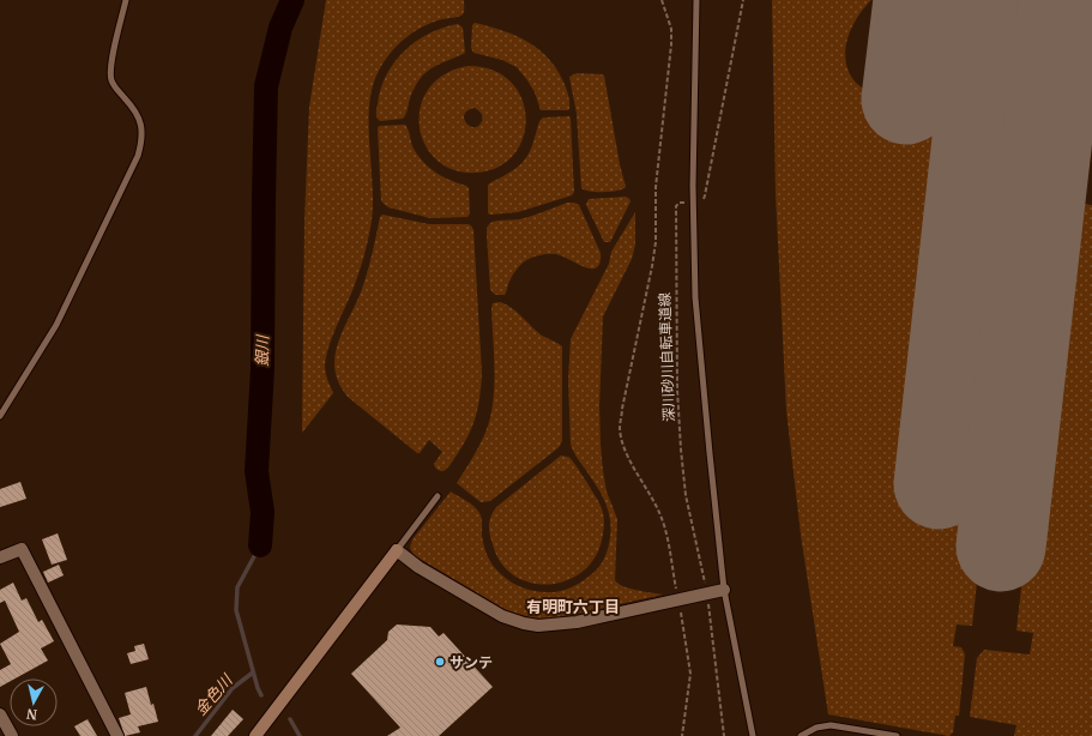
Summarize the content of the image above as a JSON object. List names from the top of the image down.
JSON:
{
  "streets": {
    "path": ["深川砂川自転車道線"]
  },
  "districts": ["有明町六丁目"],
  "water": ["銀川", "金色川"],
  "places": ["サンテ"],
  "north": "bottom"
}
